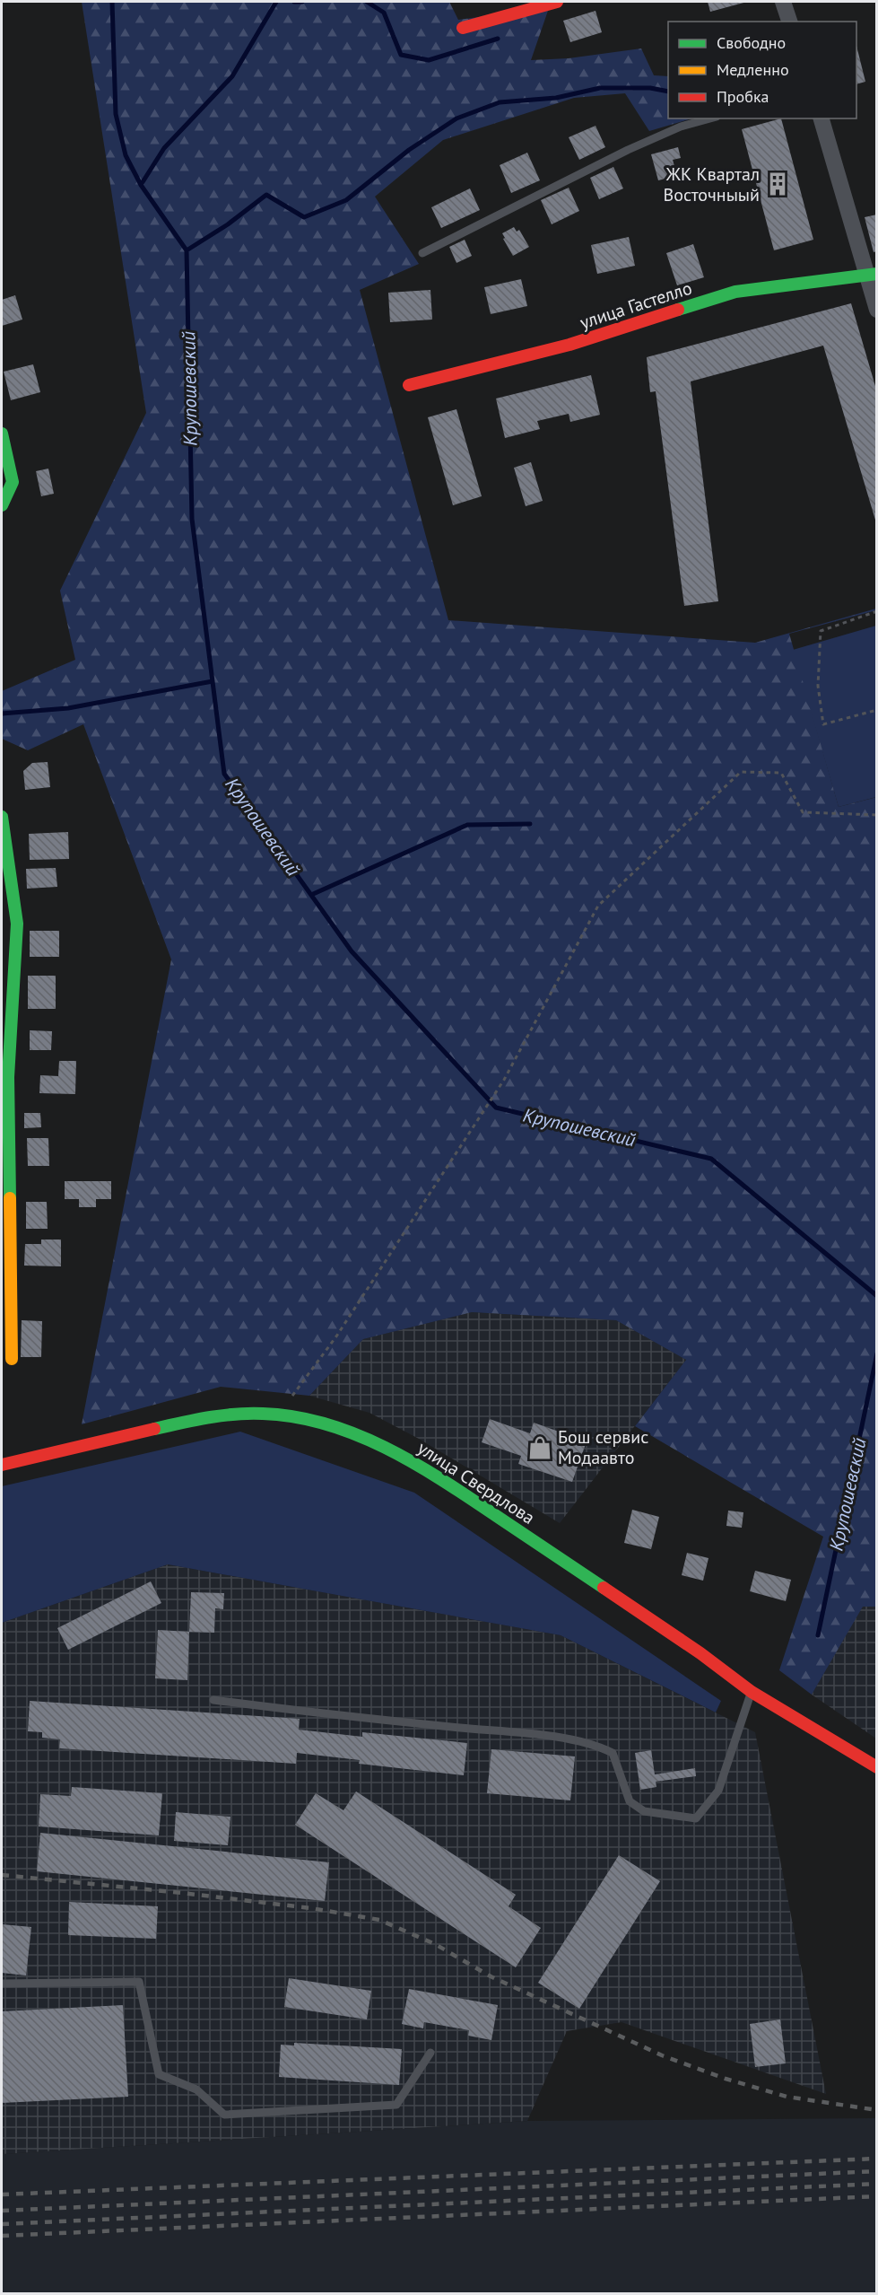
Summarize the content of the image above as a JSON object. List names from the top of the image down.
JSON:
{
  "streets": {
    "street": ["улица Гастелло", "улица Свердлова"]
  },
  "water": ["Крупошевский"],
  "places": {
    "building": ["ЖК Квартал Восточныый"],
    "shop": ["Бош сервис Модаавто"]
  },
  "legend": ["Свободно", "Медленно", "Пробка"]
}
